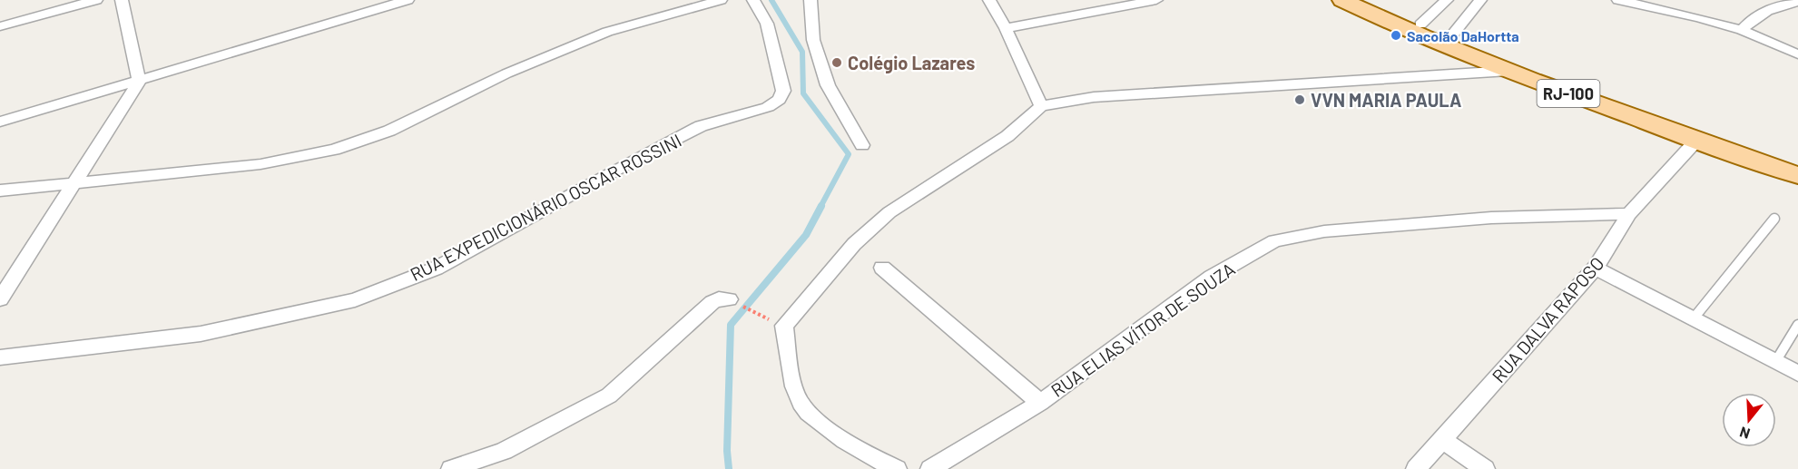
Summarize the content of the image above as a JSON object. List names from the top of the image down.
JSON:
{
  "streets": {
    "main road": ["RJ-100"],
    "street": ["RUA EXPEDICIONÁRIO OSCAR ROSSINI", "RUA DALVA RAPOSO", "RUA ELIAS VÍTOR DE SOUZA"]
  },
  "crossings": [
    ["RJ-100", "RUA DALVA RAPOSO"],
    ["RUA DALVA RAPOSO", "RUA ELIAS VÍTOR DE SOUZA"]
  ],
  "places": ["Sacolão DaHortta", "Colégio Lazares", "VVN MARIA PAULA"],
  "north": "bottom"
}
